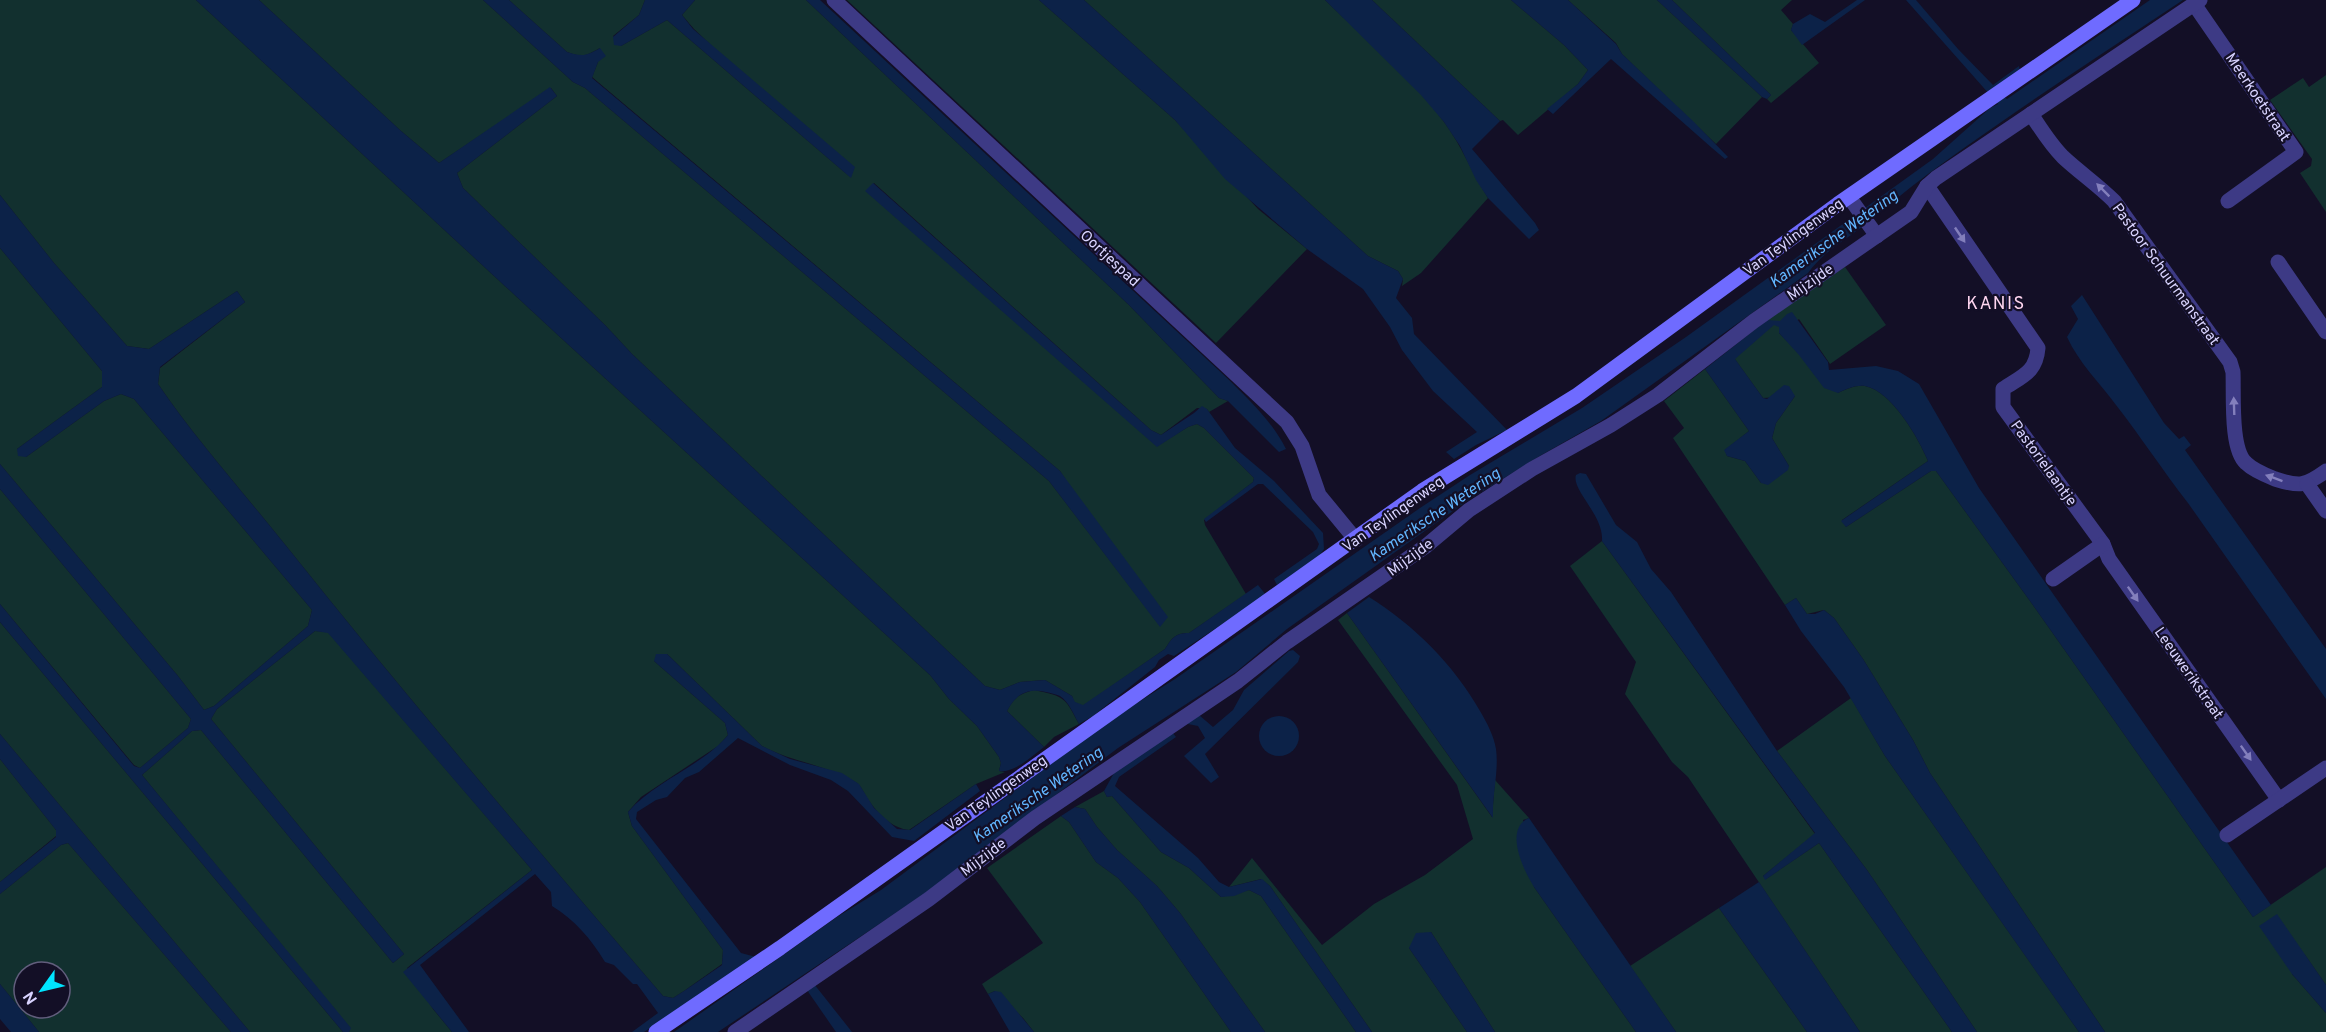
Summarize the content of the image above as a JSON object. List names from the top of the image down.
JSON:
{
  "streets": {
    "street": [
      "Meerkoetstraat",
      "Van Teylingenweg",
      "Oortjespad",
      "Pastoor Schuurmanstraat",
      "Mijzijde",
      "Pastorielaantje",
      "Leeuwerikstraat"
    ]
  },
  "crossings": [
    ["Meerkoetstraat", "Mijzijde"],
    ["Van Teylingenweg", "Oortjespad"],
    ["Pastoor Schuurmanstraat", "Mijzijde"],
    ["Mijzijde", "Pastorielaantje"],
    ["Pastorielaantje", "Leeuwerikstraat"]
  ],
  "one_way": ["Pastoor Schuurmanstraat", "Pastorielaantje", "Leeuwerikstraat"],
  "districts": ["KANIS"],
  "water": ["Kameriksche Wetering"],
  "north": "bottom left"
}
